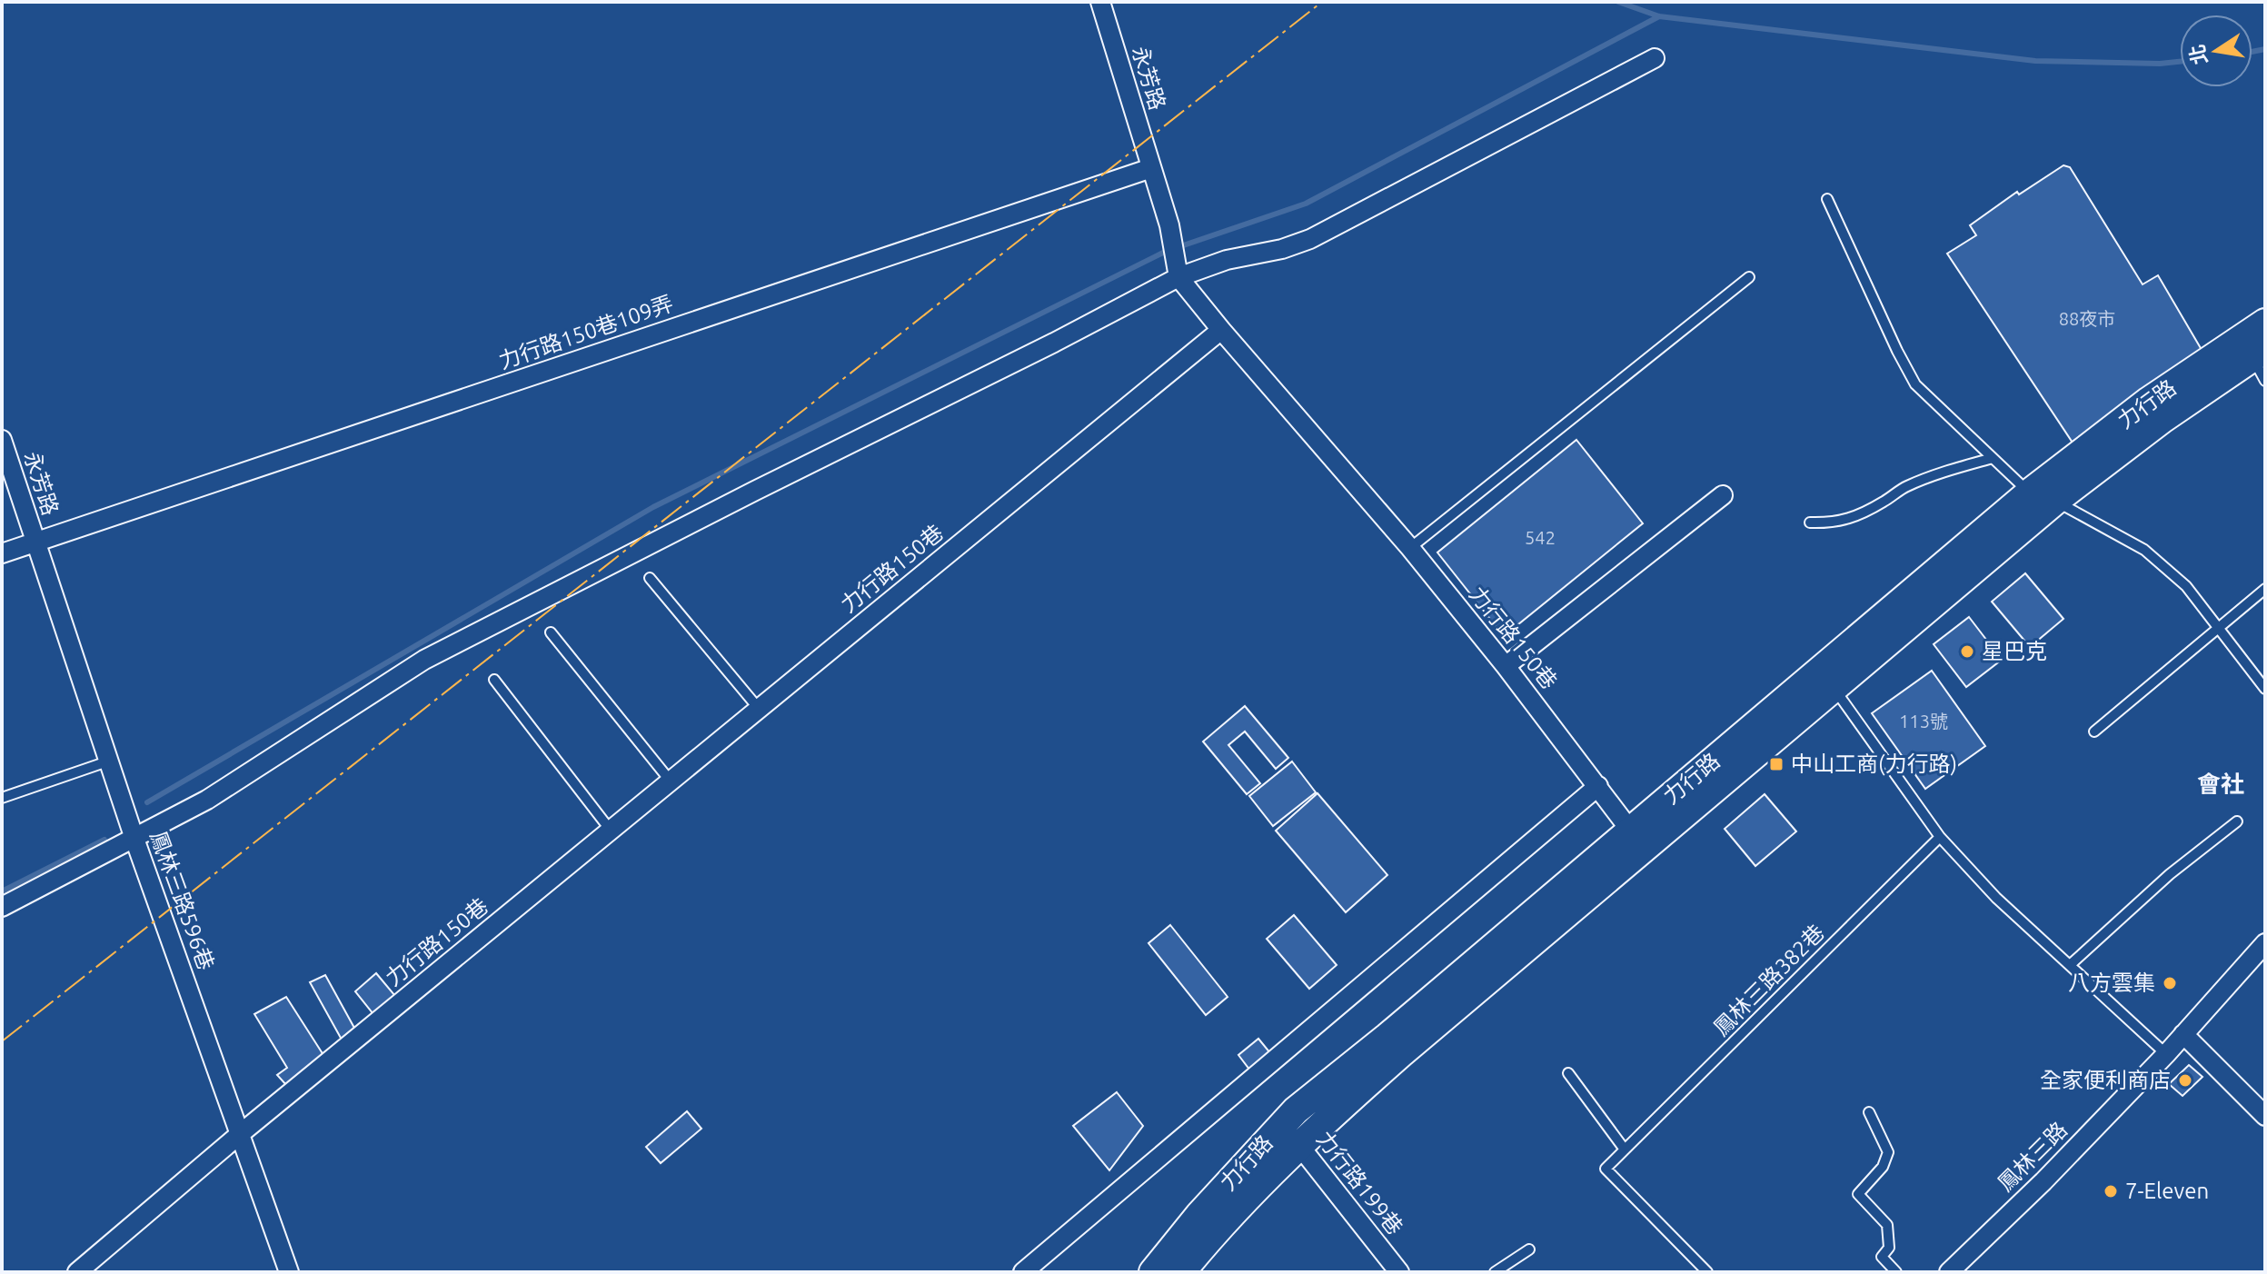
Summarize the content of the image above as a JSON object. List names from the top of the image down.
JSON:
{
  "streets": {
    "main road": ["力行路"],
    "street": [
      "永芳路",
      "力行路150巷109弄",
      "力行路150巷",
      "鳳林三路596巷",
      "鳳林三路",
      "力行路199巷"
    ],
    "lane": ["鳳林三路382巷"]
  },
  "crossings": [
    ["永芳路", "力行路150巷109弄"],
    ["永芳路", "鳳林三路596巷"],
    ["力行路150巷109弄", "鳳林三路596巷"],
    ["力行路", "力行路150巷"],
    ["力行路", "力行路199巷"],
    ["力行路150巷", "鳳林三路596巷"]
  ],
  "districts": ["會社"],
  "places": {
    "other": [
      "星巴克",
      "八方雲集",
      "全家便利商店",
      "7-Eleven"
    ],
    "transit": ["中山工商(力行路)"]
  },
  "house_numbers": ["88夜市", "542", "113號"],
  "north": "left"
}
